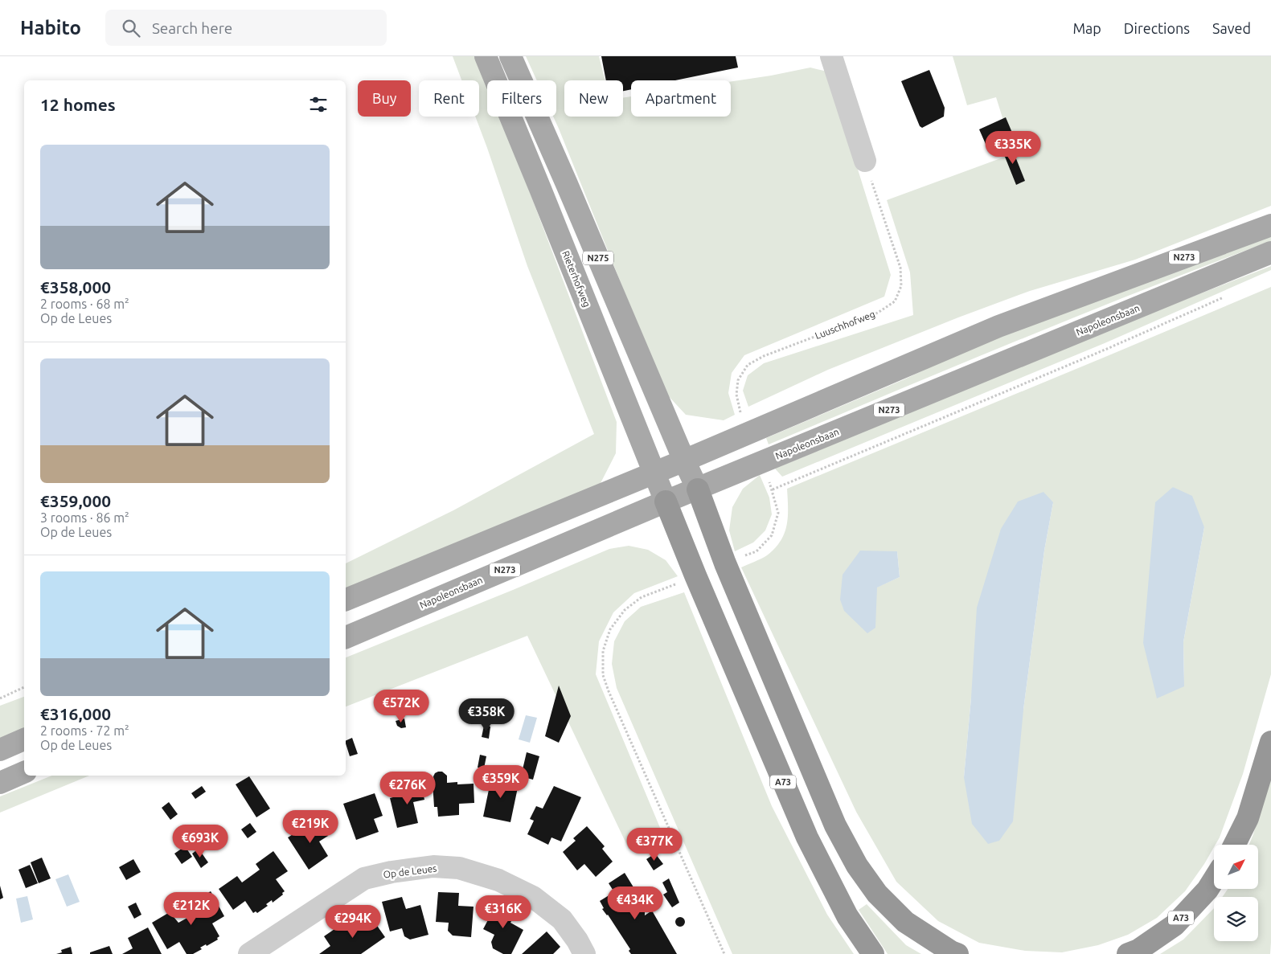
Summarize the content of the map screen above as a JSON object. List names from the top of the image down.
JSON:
{
  "streets": {
    "highway": ["A73"],
    "main road": [
      "N273",
      "N275",
      "Rieterhofweg",
      "Napoleonsbaan"
    ],
    "street": ["Op de Leues"],
    "path": ["Luuschhofweg"]
  },
  "crossings": [
    ["N273", "N275"],
    ["N273", "Rieterhofweg"],
    ["N273", "Luuschhofweg"],
    ["N275", "Napoleonsbaan"],
    ["Rieterhofweg", "Napoleonsbaan"],
    ["Rieterhofweg", "A73"],
    ["Napoleonsbaan", "A73"]
  ],
  "north": "top right",
  "page": {
    "header": "Habito",
    "search": "Search here",
    "nav": ["Map", "Directions", "Saved"],
    "chip": [
      "Buy",
      "Rent",
      "Filters",
      "New",
      "Apartment"
    ],
    "heading": "12 homes",
    "list": [
      {
        "name": "€358,000",
        "note": "2 rooms · 68 m² · Op de Leues"
      },
      {
        "name": "€359,000",
        "note": "3 rooms · 86 m² · Op de Leues"
      },
      {
        "name": "€316,000",
        "note": "2 rooms · 72 m² · Op de Leues"
      }
    ],
    "price": [
      "€335K",
      "€572K",
      "€358K",
      "€359K",
      "€276K",
      "€219K",
      "€693K",
      "€377K",
      "€434K",
      "€212K",
      "€316K",
      "€294K"
    ]
  }
}
